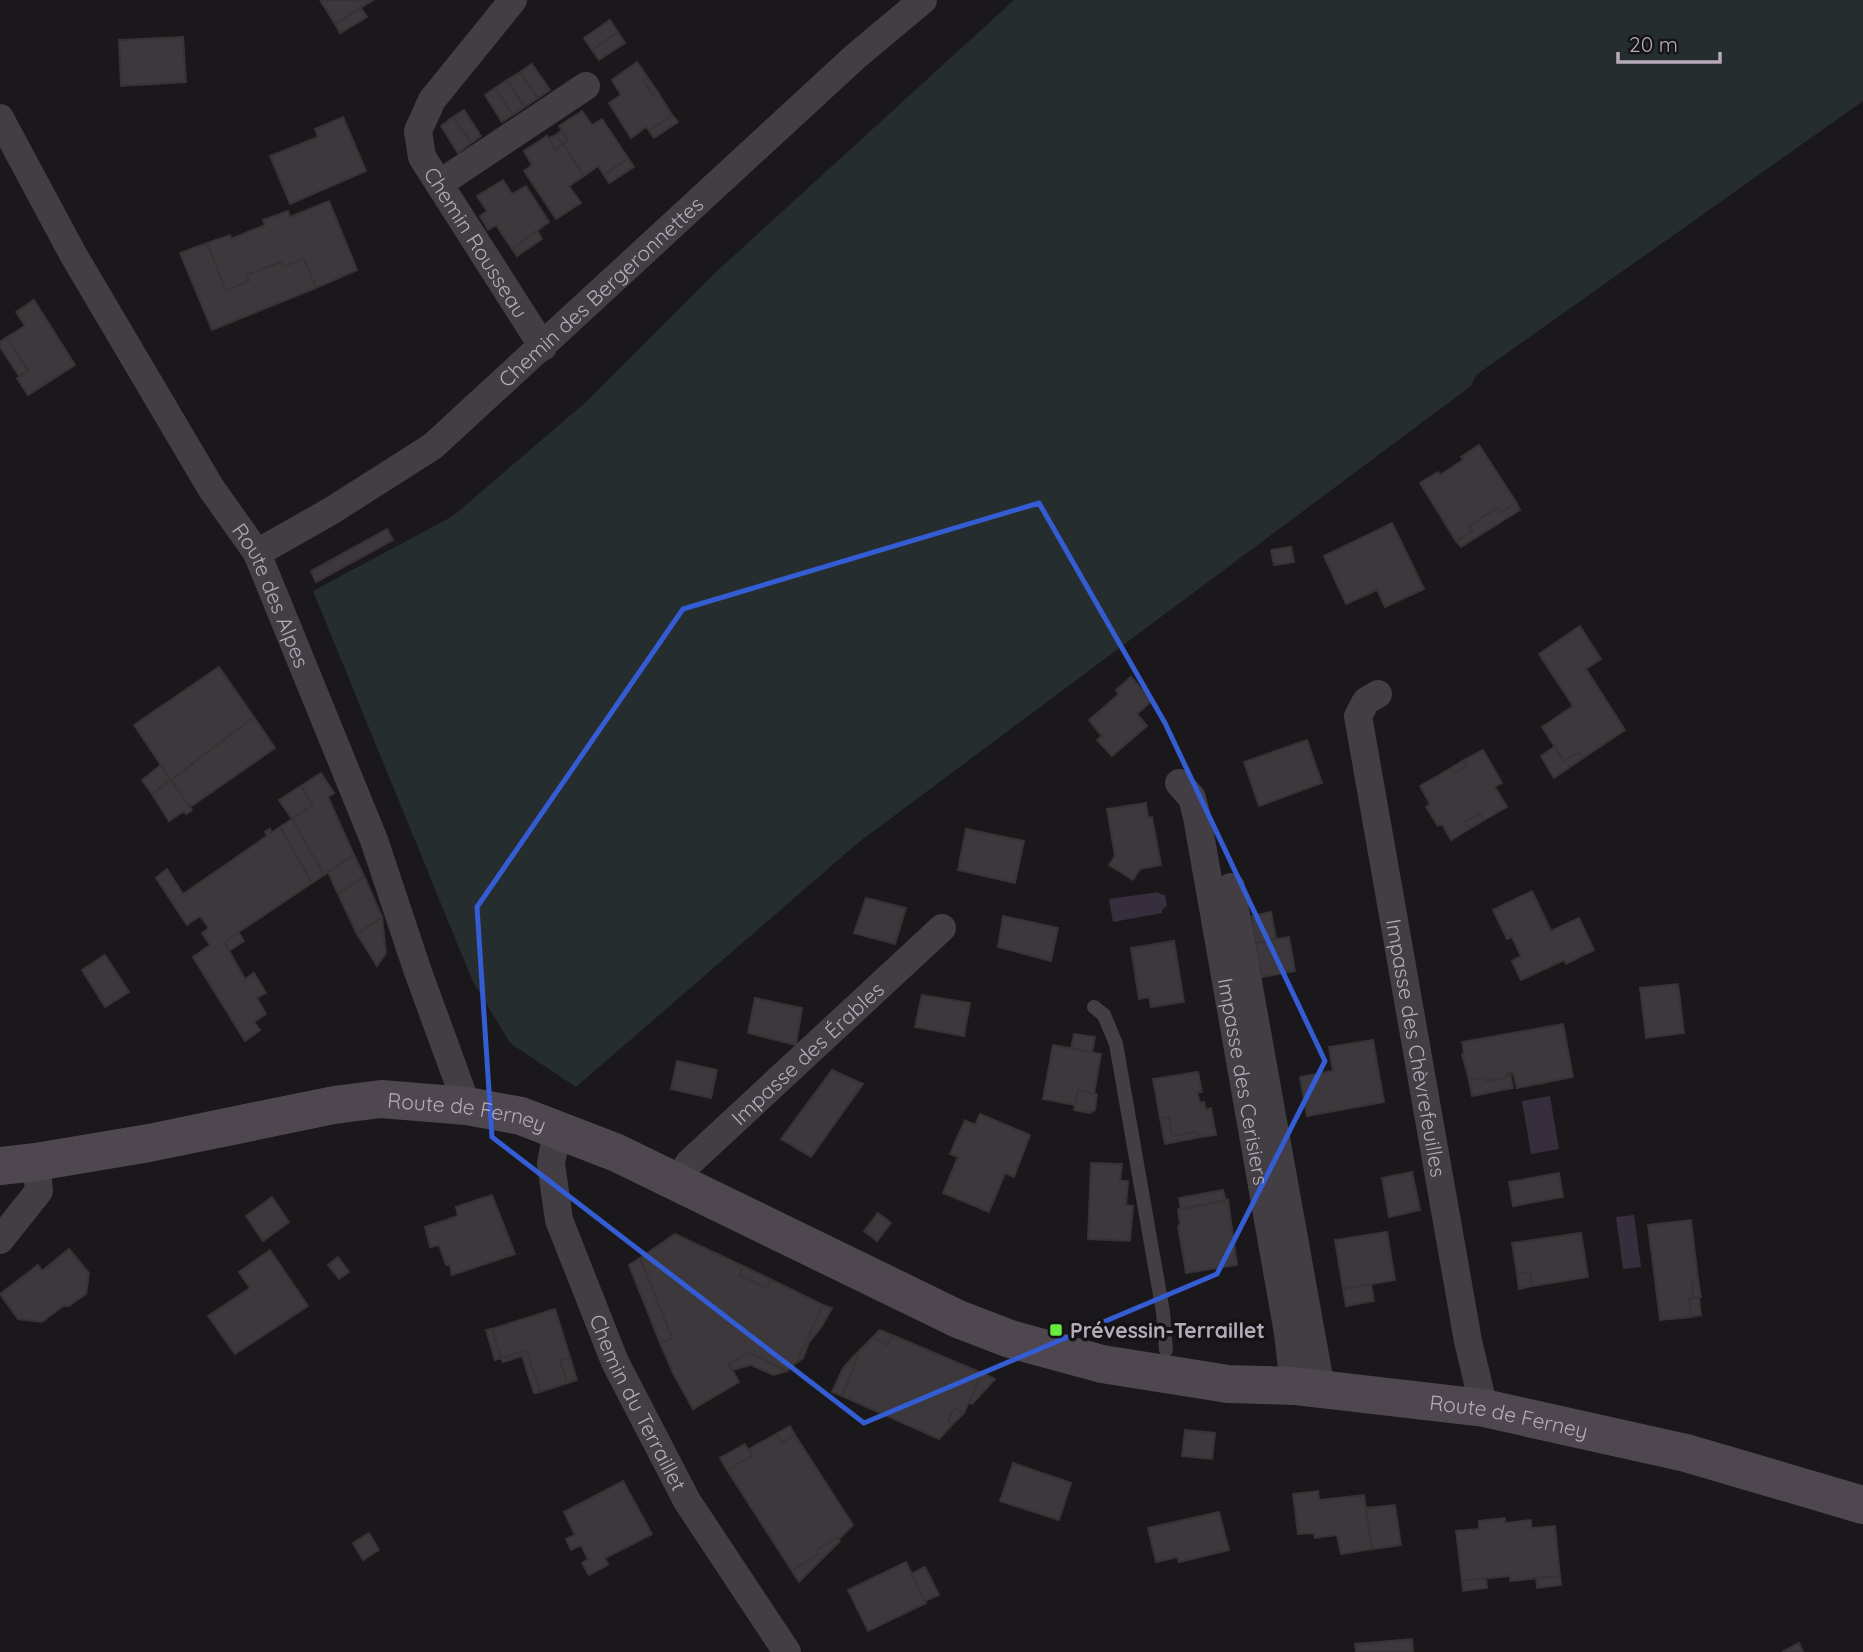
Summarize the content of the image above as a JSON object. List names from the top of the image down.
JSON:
{
  "streets": {
    "main road": ["Route de Ferney"],
    "street": [
      "Chemin Rousseau",
      "Chemin des Bergeronnettes",
      "Route des Alpes",
      "Impasse des Chèvrefeuilles",
      "Impasse des Érables",
      "Impasse des Cerisiers",
      "Chemin du Terraillet"
    ]
  },
  "crossings": [
    ["Chemin Rousseau", "Chemin des Bergeronnettes"],
    ["Chemin des Bergeronnettes", "Route des Alpes"],
    ["Route des Alpes", "Route de Ferney"],
    ["Impasse des Chèvrefeuilles", "Route de Ferney"],
    ["Impasse des Érables", "Route de Ferney"],
    ["Impasse des Cerisiers", "Route de Ferney"],
    ["Route de Ferney", "Chemin du Terraillet"]
  ],
  "places": {
    "transit": ["Prévessin-Terraillet"]
  },
  "scale_bar": "20 m"
}
